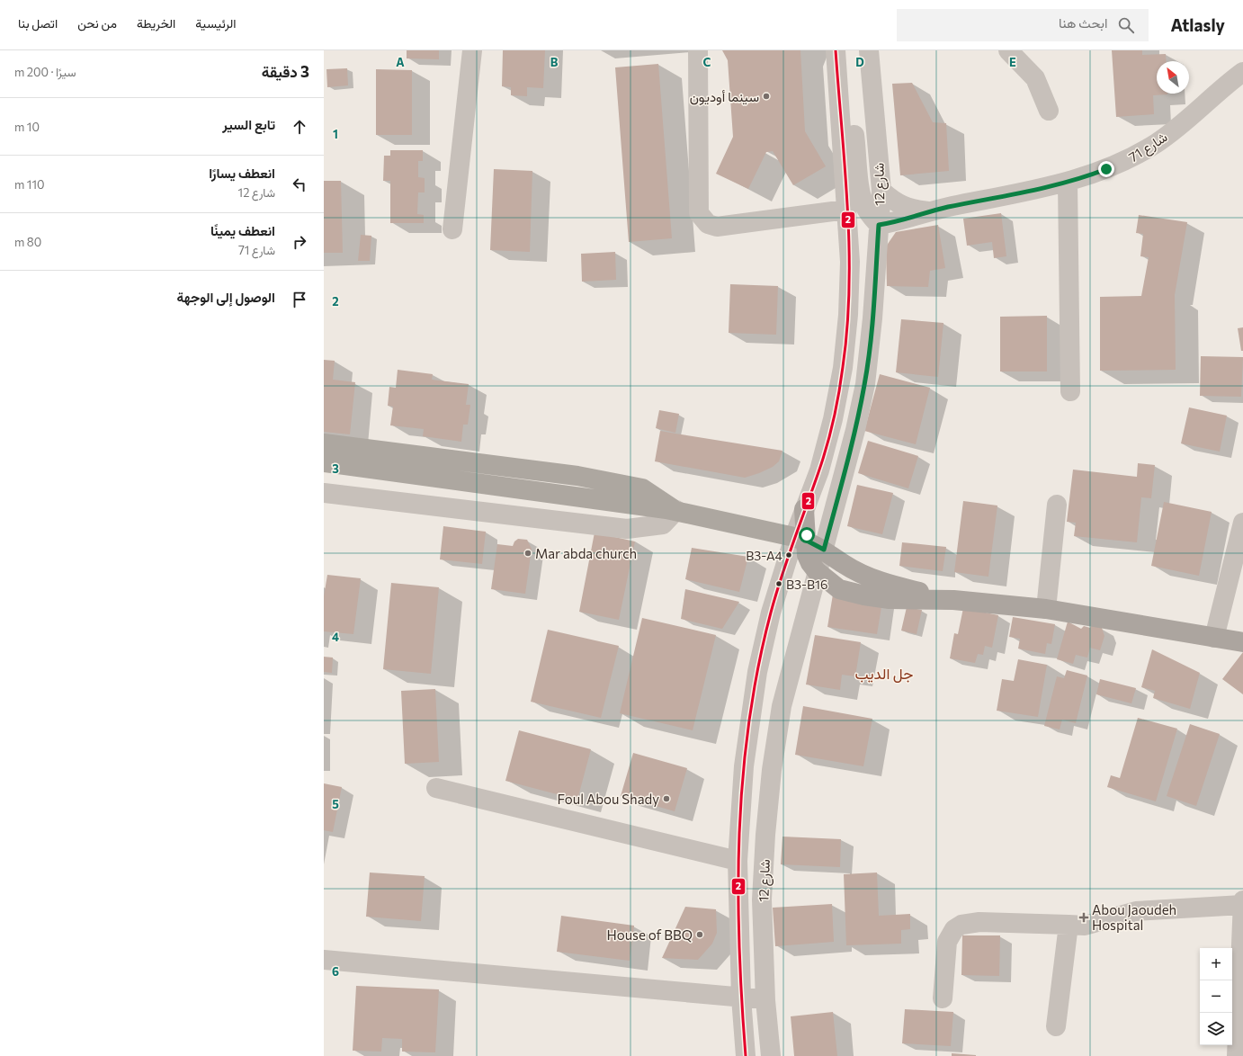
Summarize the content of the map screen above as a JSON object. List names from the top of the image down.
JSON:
{
  "streets": {
    "street": ["شارع 71", "شارع 12"]
  },
  "crossings": [
    ["شارع 71", "شارع 12"]
  ],
  "districts": ["جل الديب"],
  "places": {
    "other": [
      "سينما أوديون",
      "Mar abda church",
      "B3-A4",
      "B3-B16",
      "Foul Abou Shady",
      "House of BBQ"
    ],
    "health": ["Abou Jaoudeh Hospital"]
  },
  "lines": ["transit line 2"],
  "north": "top left",
  "page": {
    "header": "Atlasly",
    "search": "ابحث هنا",
    "nav": [
      "الرئيسية",
      "الخريطة",
      "من نحن",
      "اتصل بنا"
    ],
    "heading": ["3 دقيقة", "سيرًا · 200 m"],
    "list": [
      ["تابع السير", "10 m"],
      ["انعطف يسارًا", "شارع 12", "110 m"],
      ["انعطف يمينًا", "شارع 71", "80 m"],
      "الوصول إلى الوجهة"
    ],
    "map_buttons": ["+", "−"]
  },
  "grid": {
    "columns": [
      "A",
      "B",
      "C",
      "D",
      "E"
    ],
    "rows": [
      "1",
      "2",
      "3",
      "4",
      "5",
      "6"
    ]
  }
}
